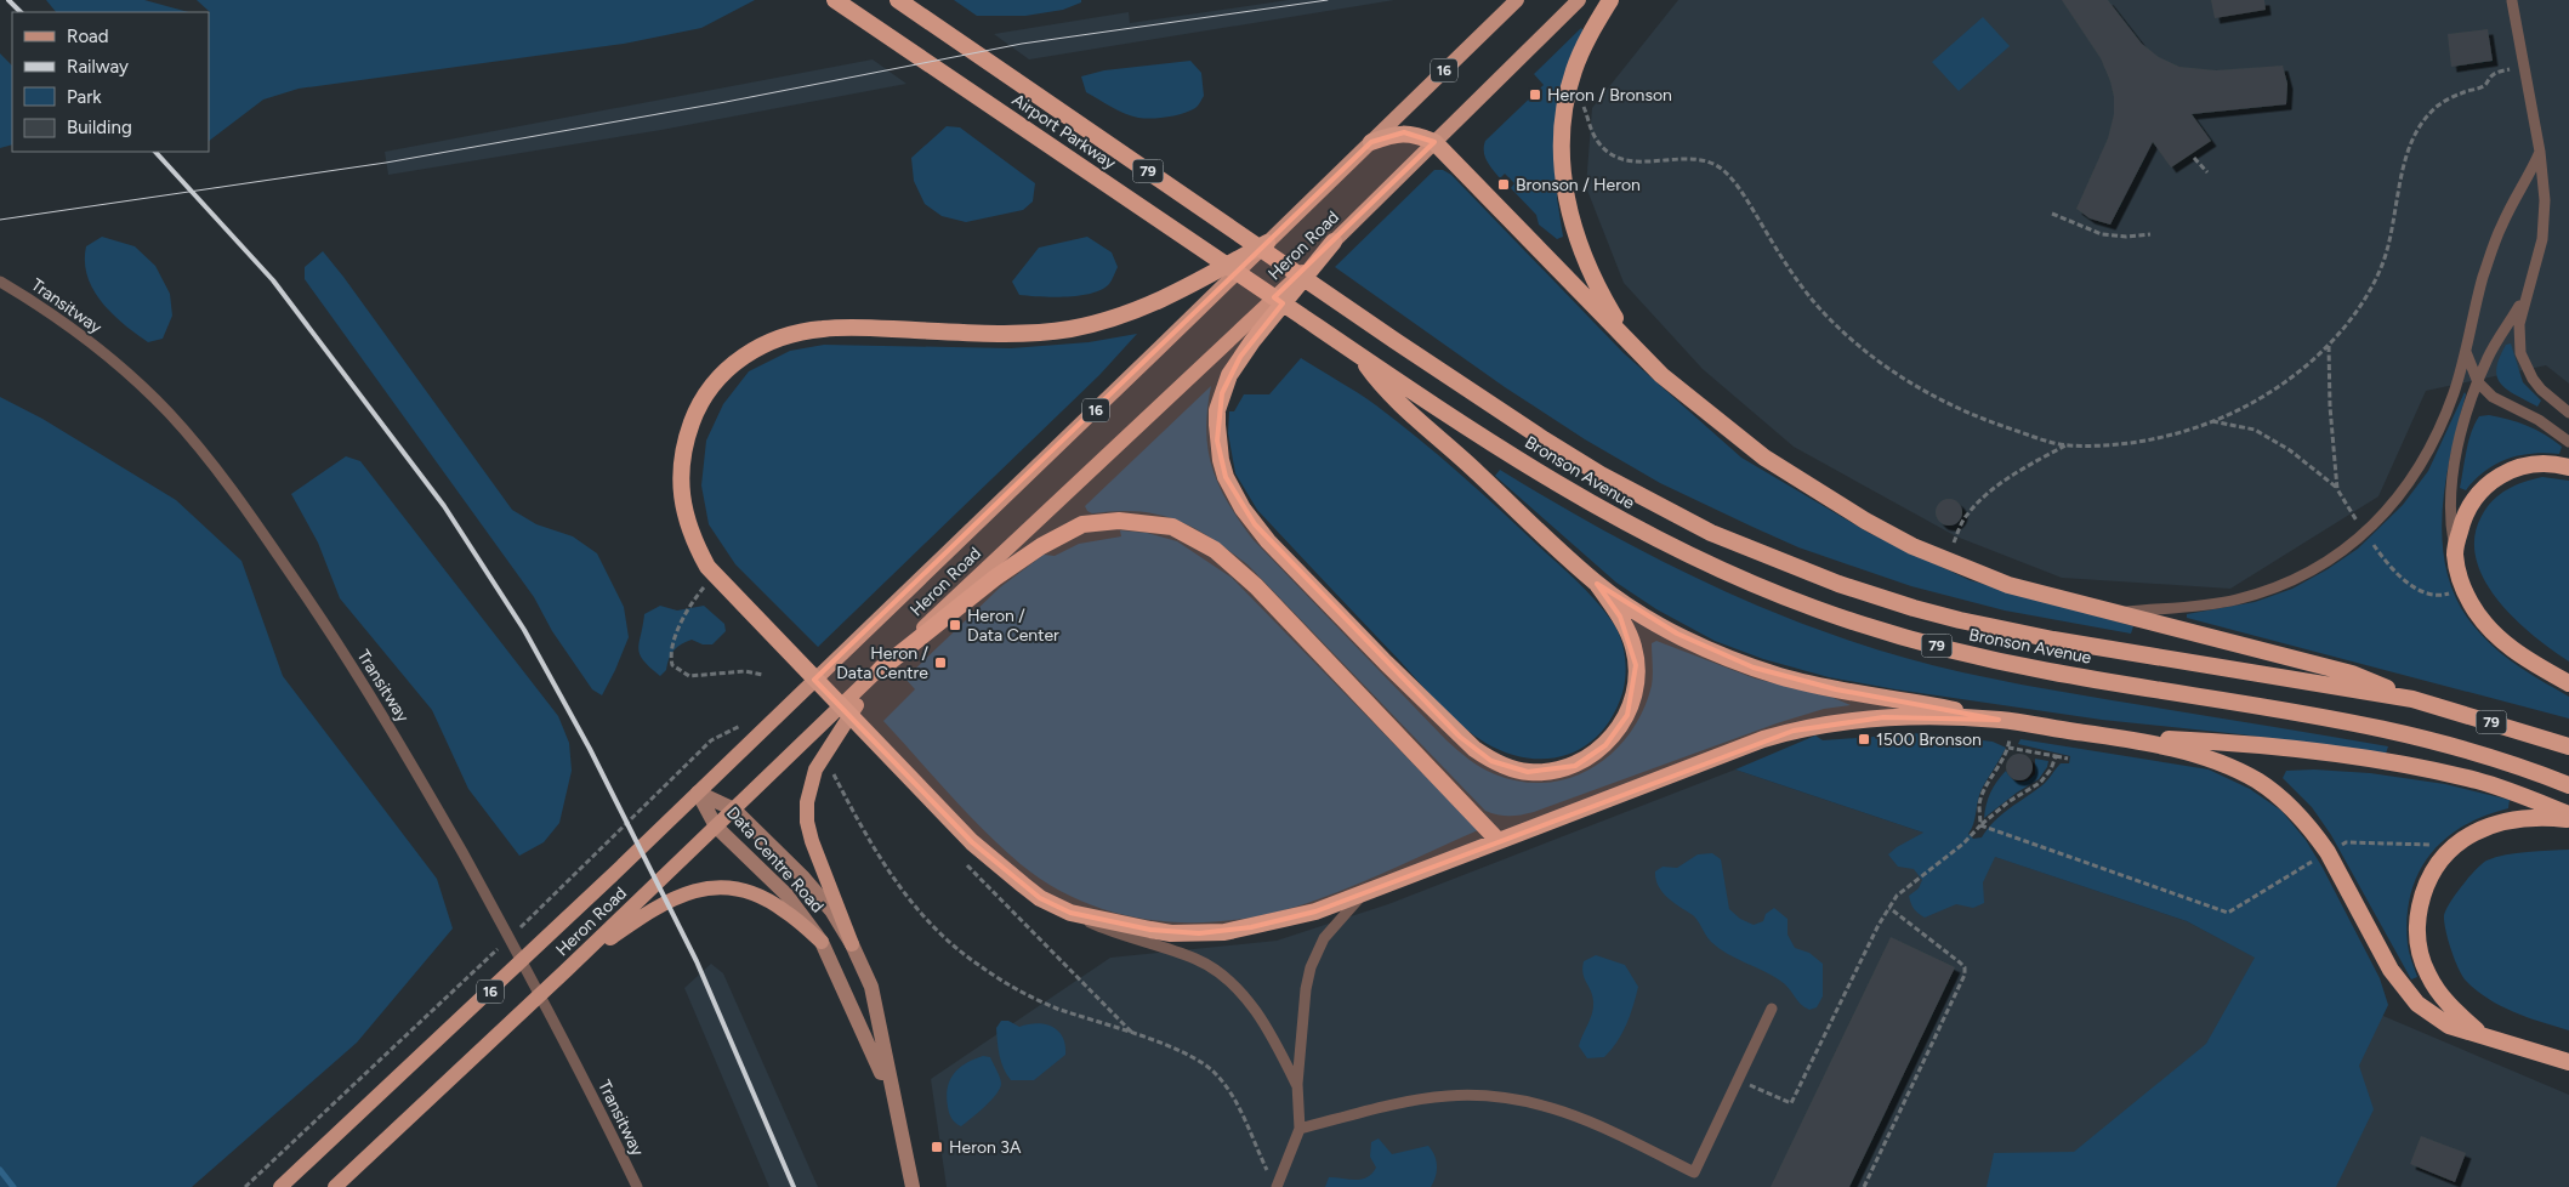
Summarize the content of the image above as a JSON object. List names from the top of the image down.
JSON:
{
  "streets": {
    "highway": ["Airport Parkway", "79", "Bronson Avenue"],
    "main road": ["16", "Heron Road", "Data Centre Road"],
    "lane": ["Transitway"]
  },
  "crossings": [
    ["Airport Parkway", "Bronson Avenue"],
    ["Heron Road", "Data Centre Road"]
  ],
  "places": {
    "transit": [
      "Heron / Bronson",
      "Bronson / Heron",
      "Heron / Data Center",
      "Heron / Data Centre",
      "1500 Bronson",
      "Heron 3A"
    ]
  },
  "legend": [
    "Road",
    "Railway",
    "Park",
    "Building"
  ]
}
